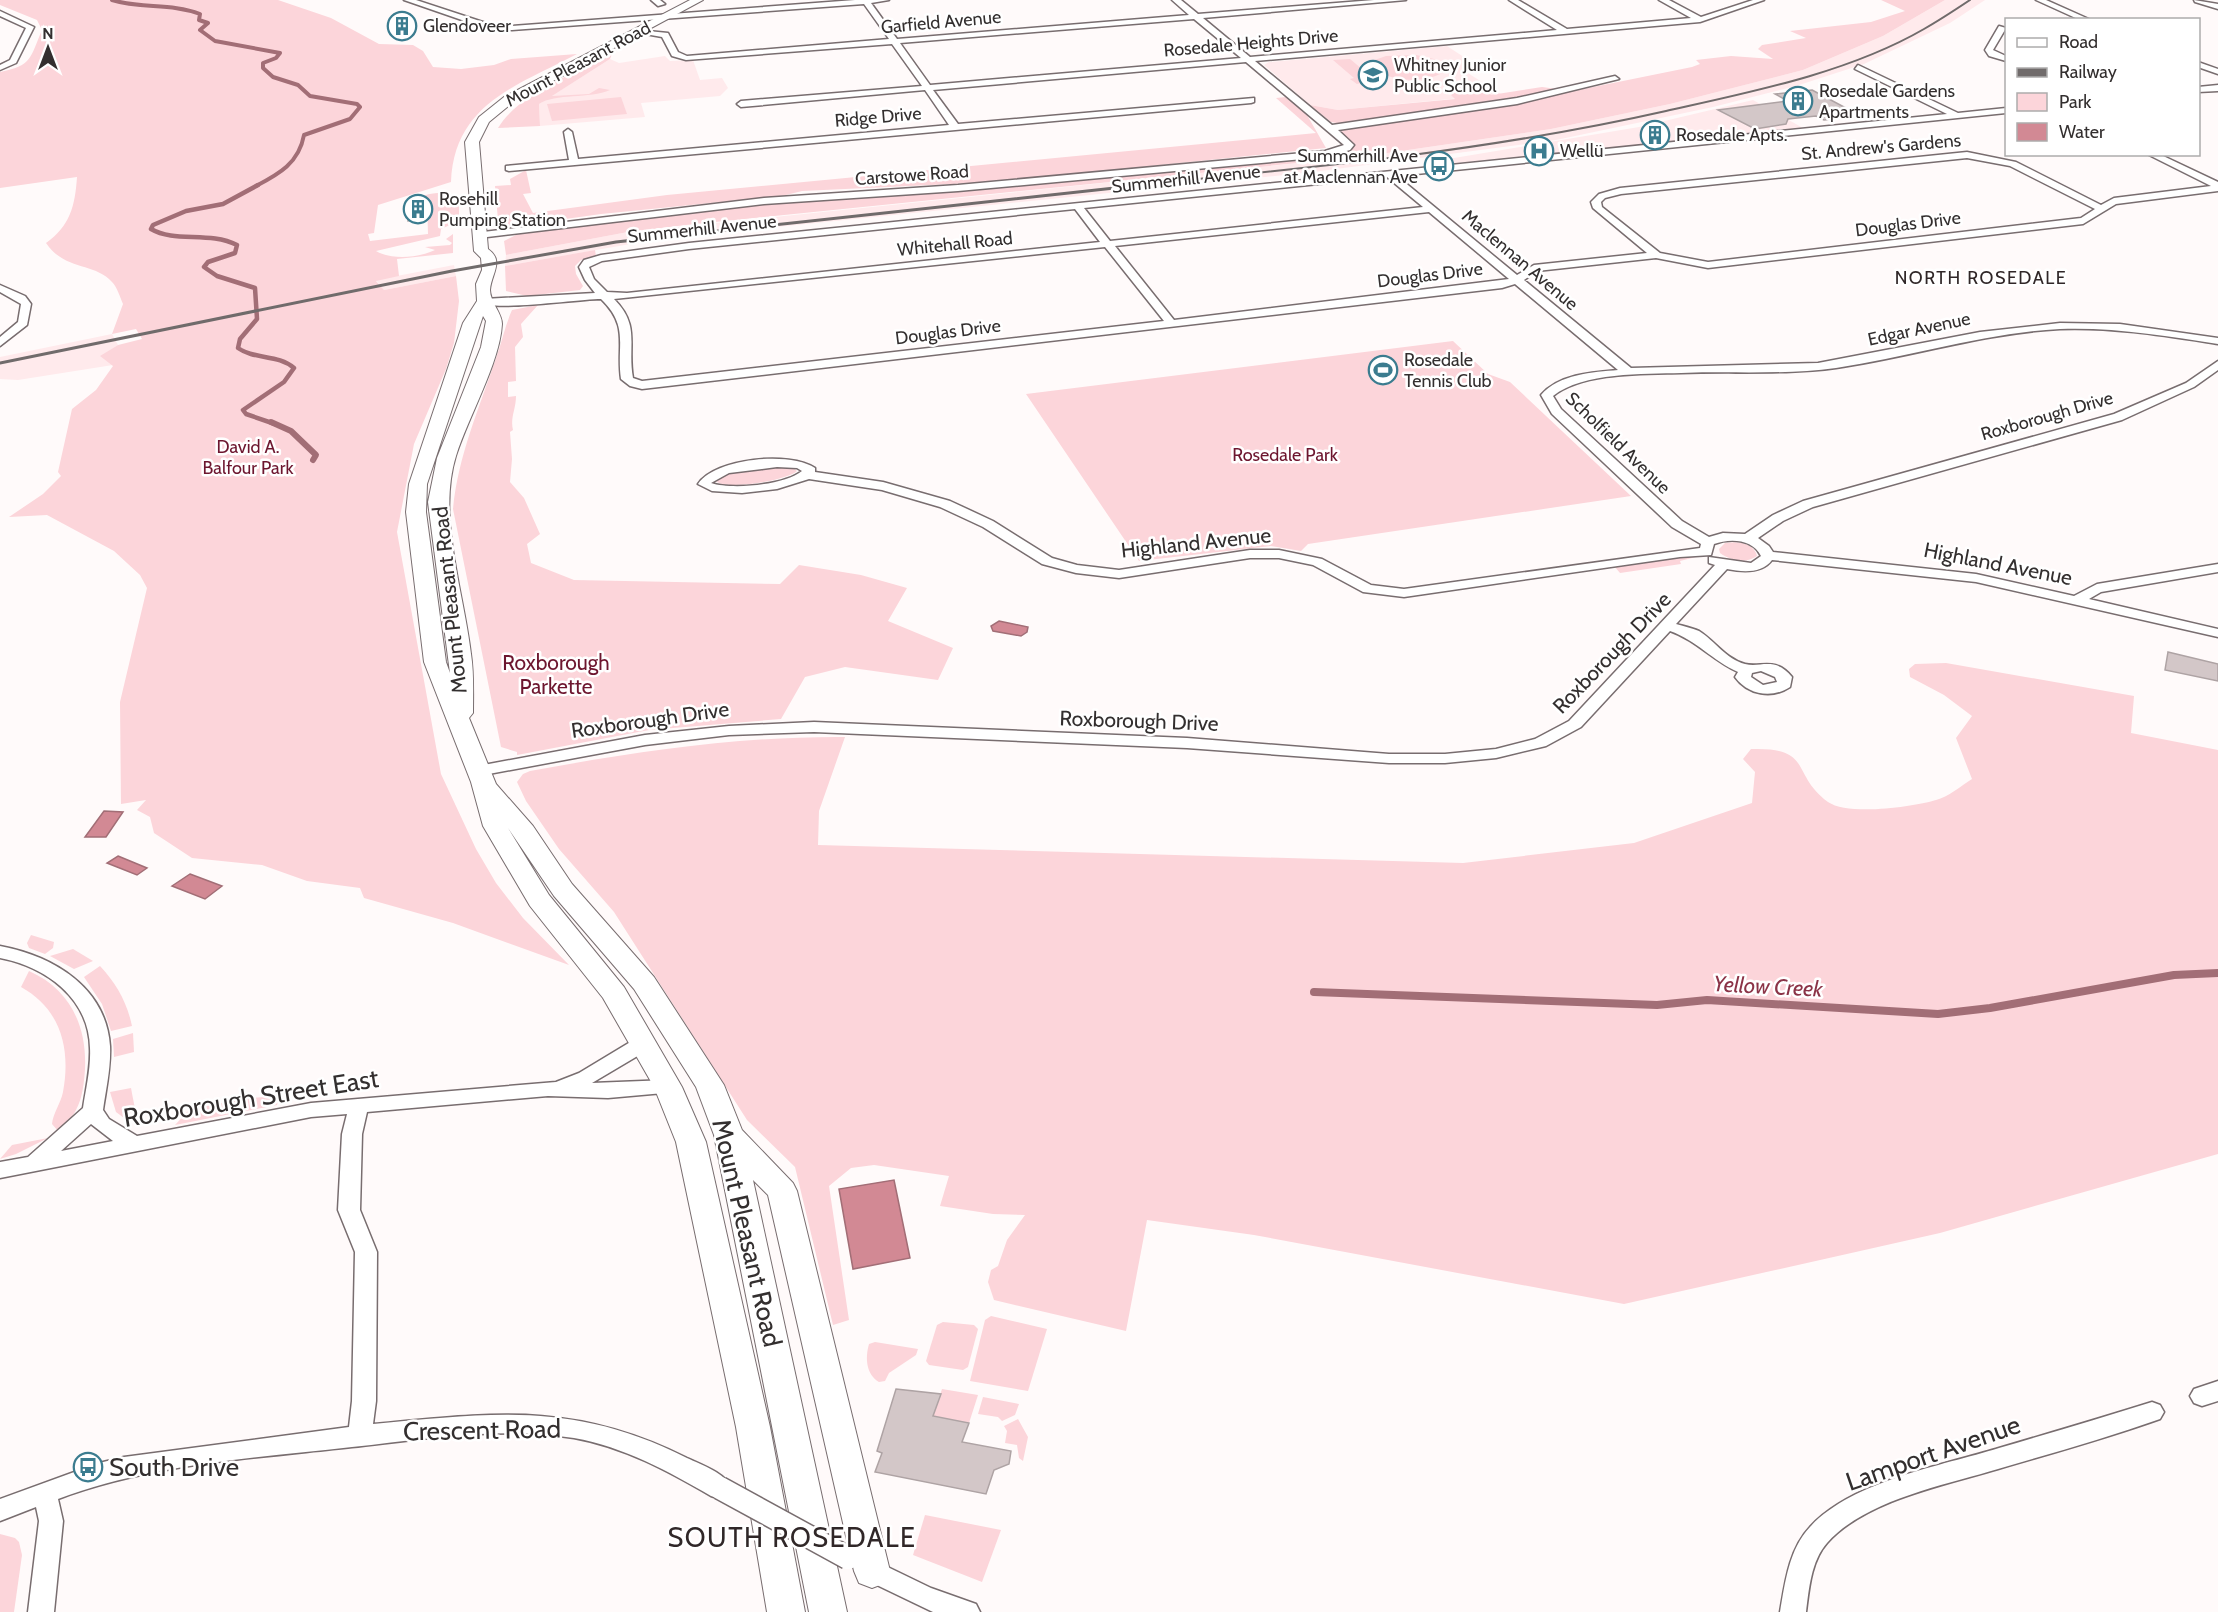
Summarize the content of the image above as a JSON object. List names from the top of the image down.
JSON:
{
  "streets": {
    "main road": ["Mount Pleasant Road"],
    "street": [
      "Garfield Avenue",
      "Rosedale Heights Drive",
      "Ridge Drive",
      "St. Andrew's Gardens",
      "Carstowe Road",
      "Summerhill Avenue",
      "Douglas Drive",
      "Whitehall Road",
      "Maclennan Avenue",
      "Edgar Avenue",
      "Roxborough Drive",
      "Scholfield Avenue",
      "Highland Avenue",
      "Roxborough Street East",
      "Crescent Road",
      "Lamport Avenue"
    ]
  },
  "crossings": [
    ["Garfield Avenue", "Mount Pleasant Road"],
    ["Mount Pleasant Road", "Carstowe Road"],
    ["Mount Pleasant Road", "Whitehall Road"],
    ["Mount Pleasant Road", "Roxborough Drive"],
    ["Mount Pleasant Road", "Roxborough Street East"],
    ["St. Andrew's Gardens", "Douglas Drive"],
    ["Summerhill Avenue", "Douglas Drive"],
    ["Summerhill Avenue", "Whitehall Road"],
    ["Summerhill Avenue", "Maclennan Avenue"],
    ["Douglas Drive", "Whitehall Road"],
    ["Douglas Drive", "Maclennan Avenue"],
    ["Whitehall Road", "Maclennan Avenue"],
    ["Maclennan Avenue", "Edgar Avenue"],
    ["Maclennan Avenue", "Scholfield Avenue"],
    ["Edgar Avenue", "Scholfield Avenue"],
    ["Roxborough Drive", "Highland Avenue"],
    ["Scholfield Avenue", "Highland Avenue"]
  ],
  "districts": ["NORTH ROSEDALE", "SOUTH ROSEDALE"],
  "water": ["Yellow Creek"],
  "parks": ["David A. Balfour Park", "Rosedale Park", "Roxborough Parkette"],
  "places": {
    "building": [
      "Glendoveer",
      "Rosedale Gardens Apartments",
      "Rosedale Apts.",
      "Rosehill Pumping Station"
    ],
    "school or university": ["Whitney Junior Public School"],
    "hospital": ["Wellü"],
    "bus stop": ["Summerhill Ave at Maclennan Ave", "South Drive"],
    "sports": ["Rosedale Tennis Club"]
  },
  "legend": [
    "Road",
    "Railway",
    "Park",
    "Water"
  ],
  "north": "top"
}
